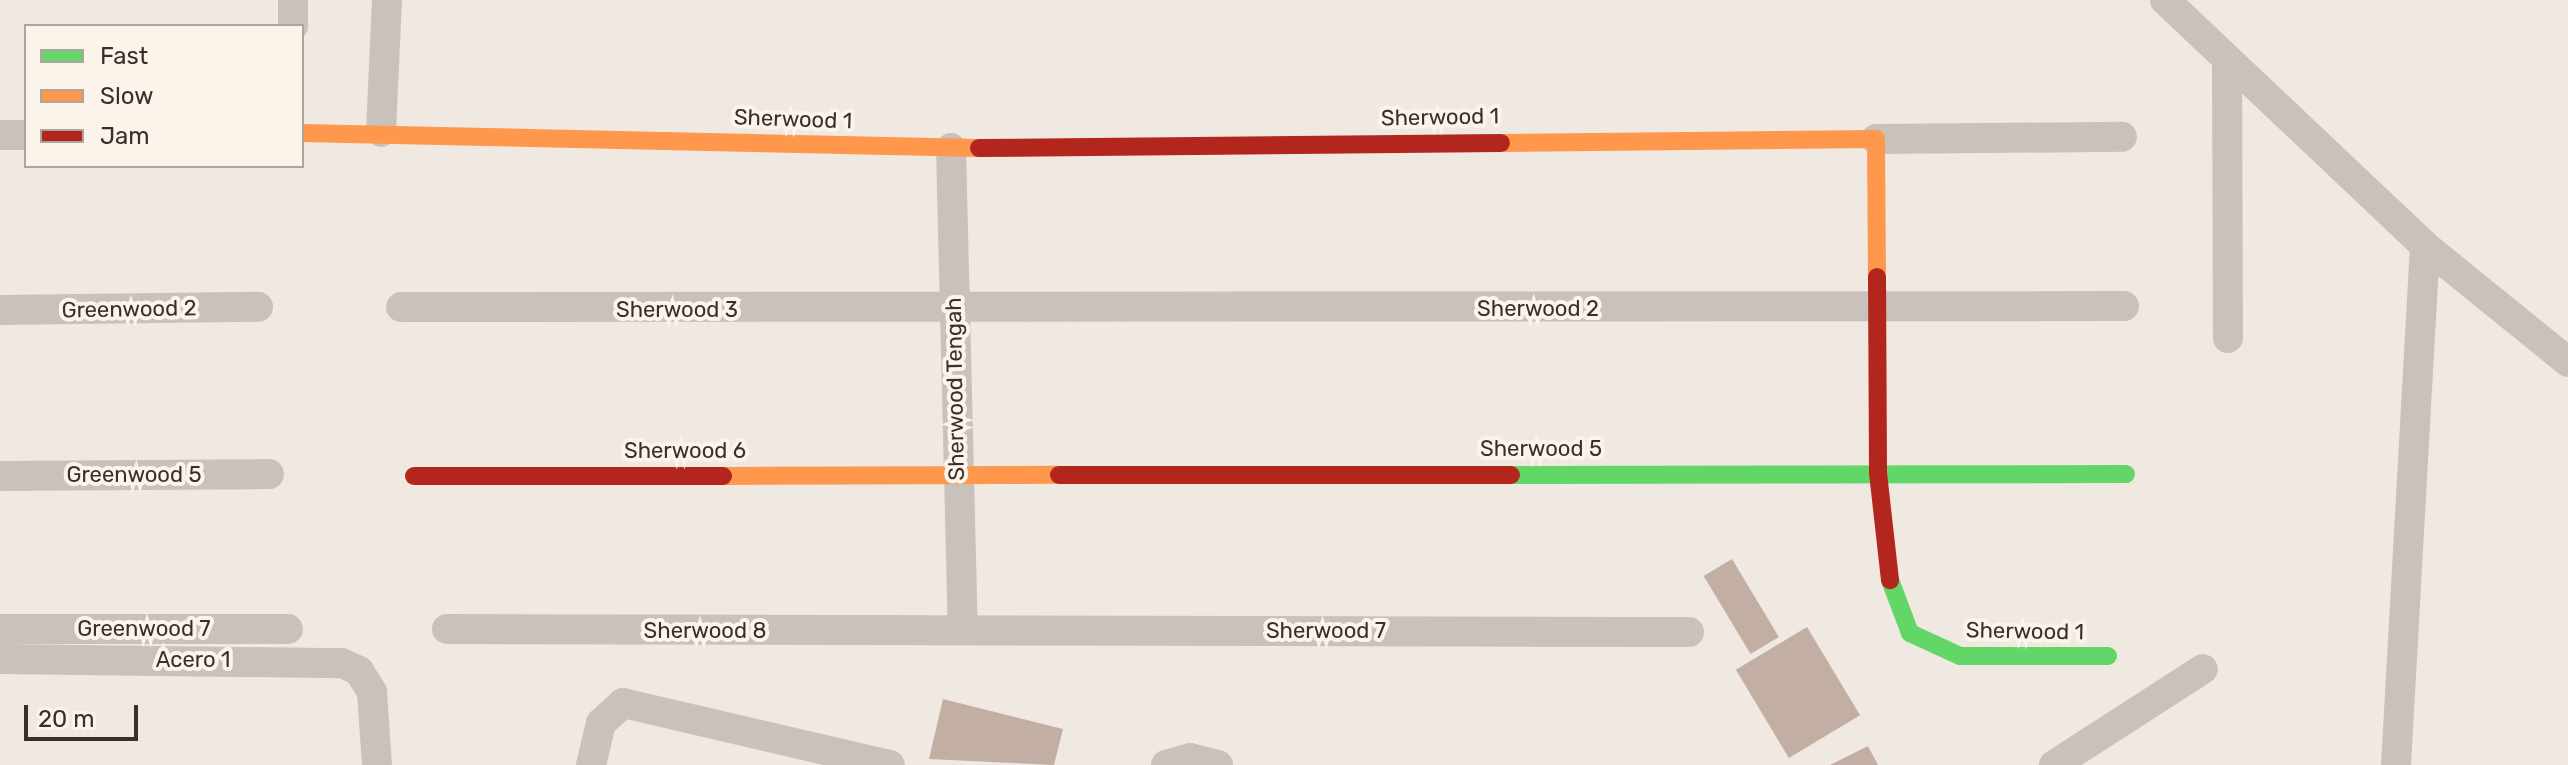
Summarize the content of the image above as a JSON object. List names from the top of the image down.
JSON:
{
  "streets": {
    "street": [
      "Sherwood 1",
      "Greenwood 2",
      "Sherwood 2",
      "Sherwood 3",
      "Sherwood Tengah",
      "Sherwood 5",
      "Sherwood 6",
      "Greenwood 5",
      "Greenwood 7",
      "Sherwood 8",
      "Sherwood 7",
      "Acero 1"
    ]
  },
  "crossings": [
    ["Sherwood 1", "Sherwood 2"],
    ["Sherwood 1", "Sherwood Tengah"],
    ["Sherwood 1", "Sherwood 5"],
    ["Sherwood 2", "Sherwood 3"],
    ["Sherwood 2", "Sherwood Tengah"],
    ["Sherwood 3", "Sherwood Tengah"],
    ["Sherwood Tengah", "Sherwood 5"],
    ["Sherwood Tengah", "Sherwood 6"],
    ["Sherwood Tengah", "Sherwood 8"],
    ["Sherwood Tengah", "Sherwood 7"],
    ["Sherwood 5", "Sherwood 6"],
    ["Sherwood 8", "Sherwood 7"]
  ],
  "legend": ["Fast", "Slow", "Jam"],
  "scale_bar": "20 m"
}
